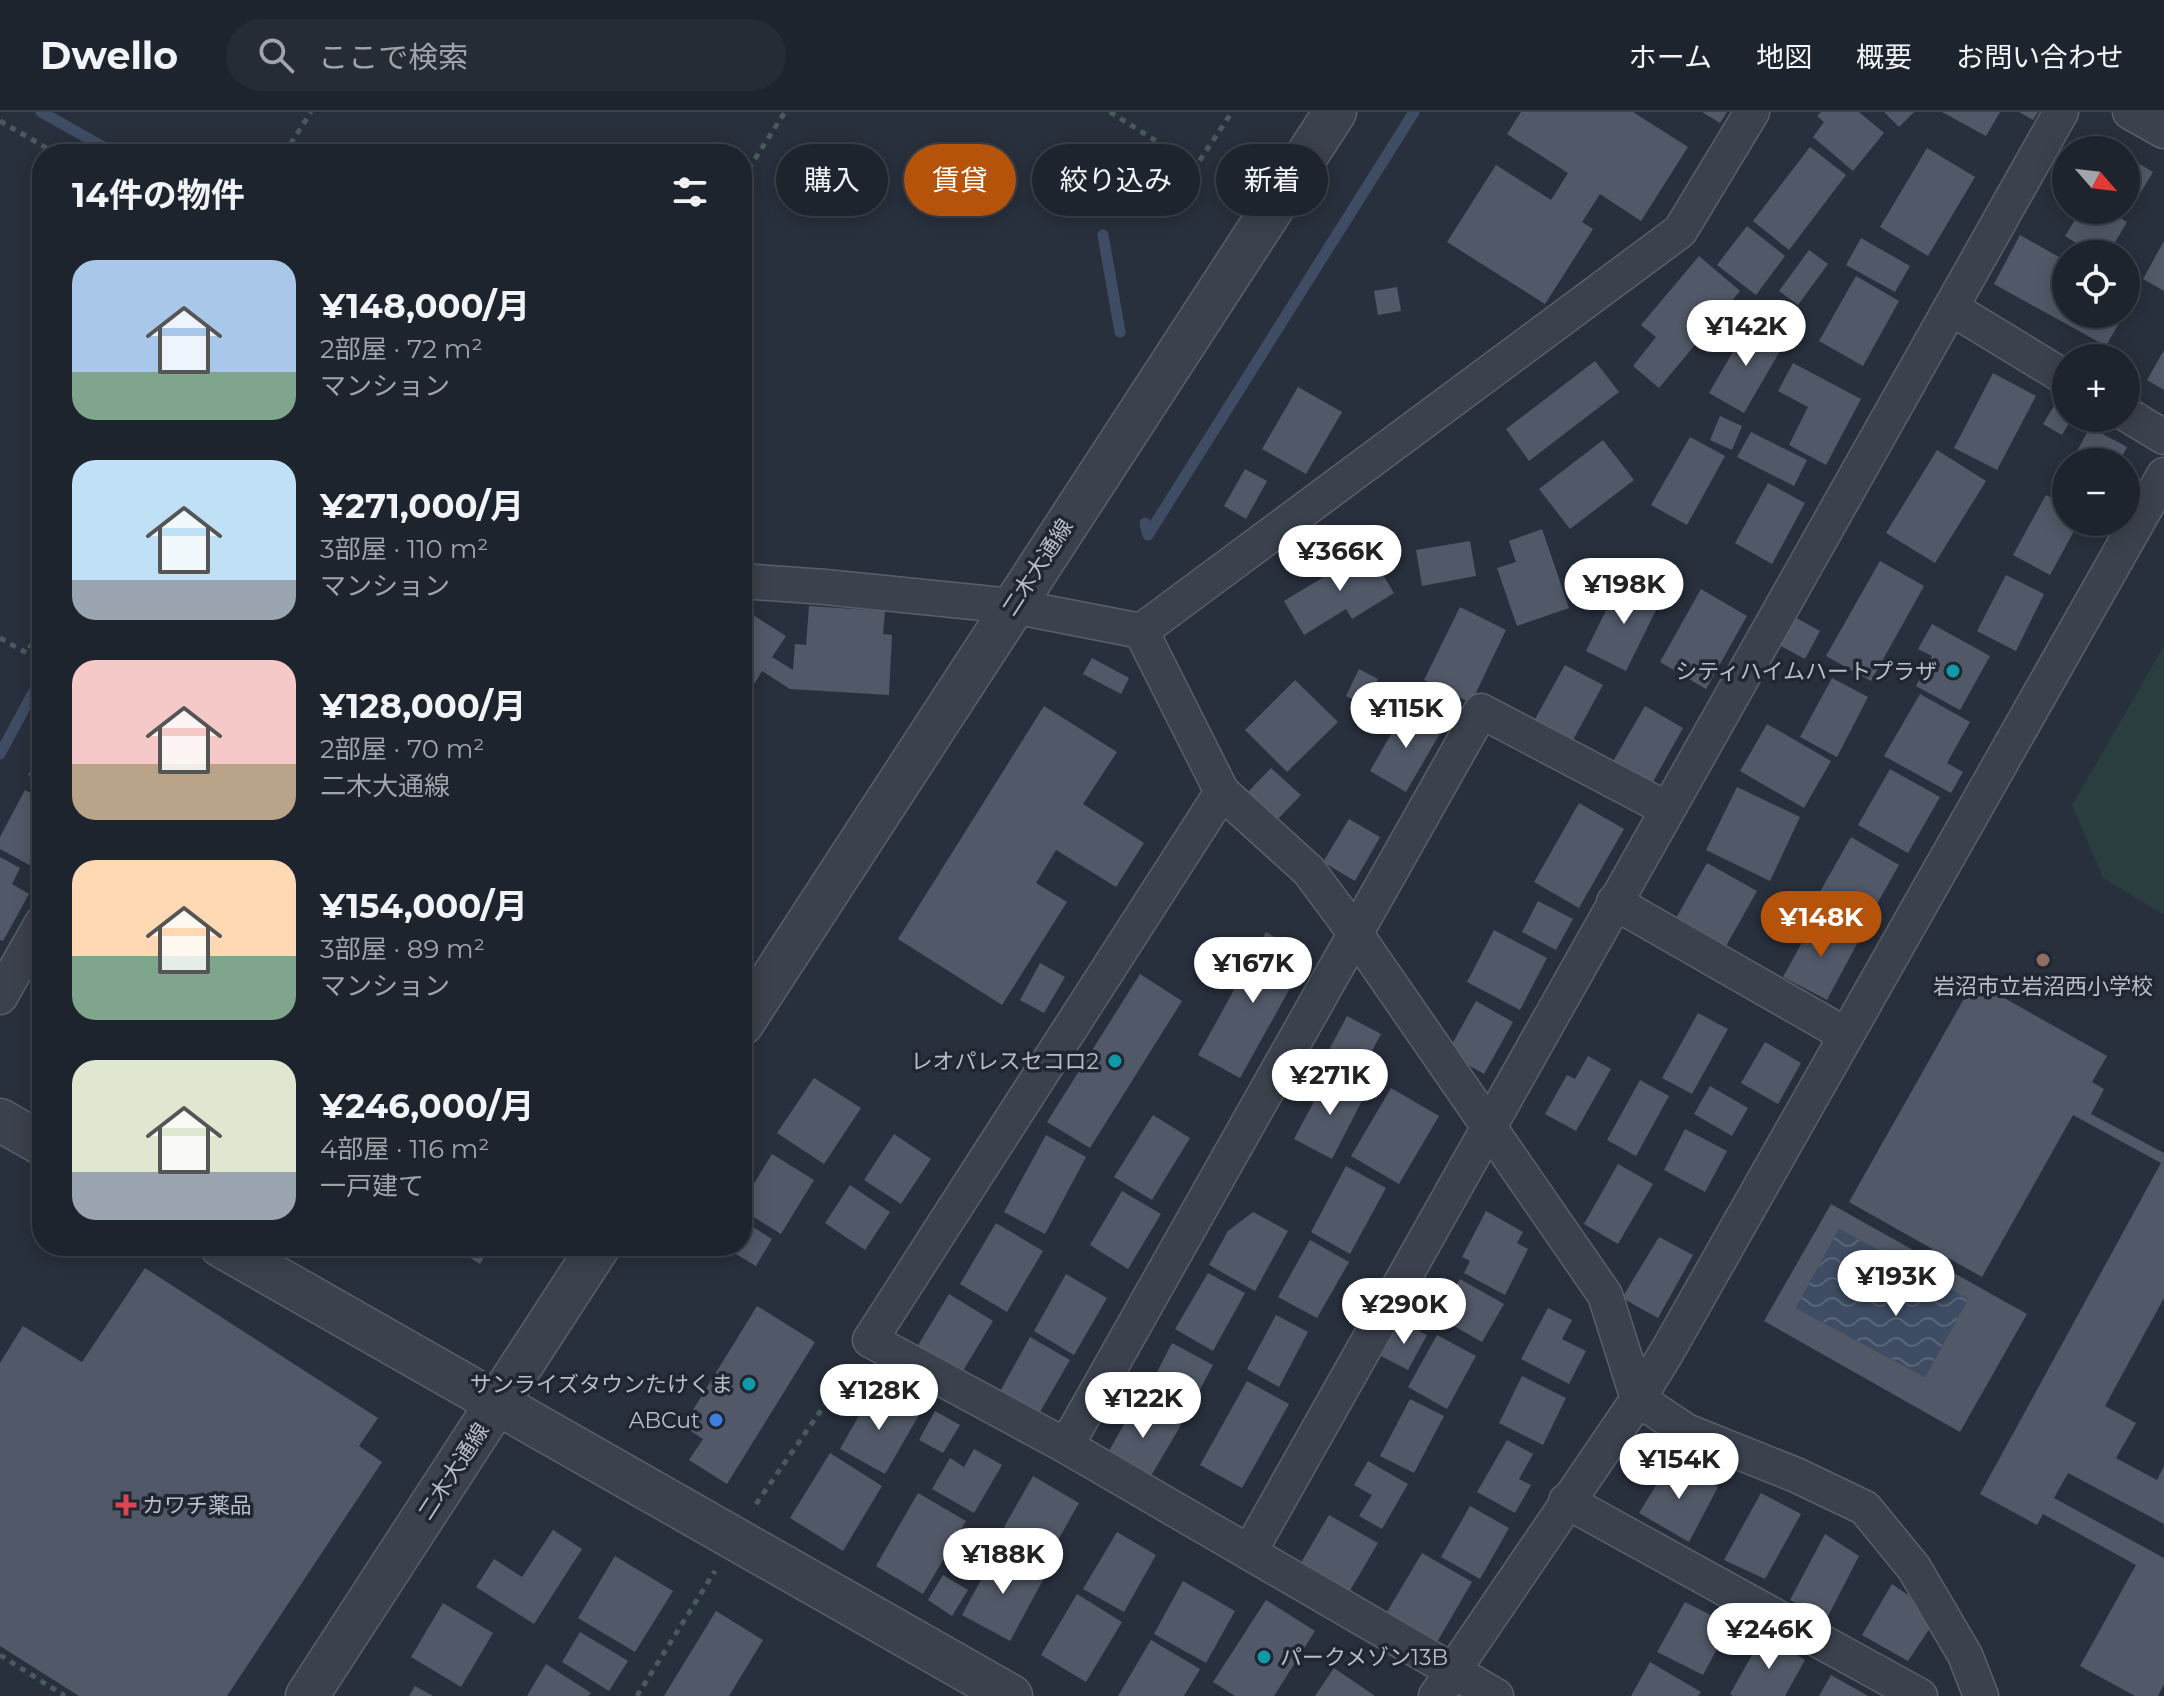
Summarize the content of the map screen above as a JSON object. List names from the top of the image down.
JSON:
{
  "streets": {
    "street": ["二木大通線"]
  },
  "places": {
    "other": [
      "シティハイムハートプラザ",
      "岩沼市立岩沼西小学校",
      "レオパレスセコロ2",
      "サンライズタウンたけくま",
      "ABCut",
      "パークメゾン13B"
    ],
    "health": ["カワチ薬品"]
  },
  "north": "bottom right",
  "page": {
    "header": "Dwello",
    "search": "ここで検索",
    "nav": [
      "ホーム",
      "地図",
      "概要",
      "お問い合わせ"
    ],
    "map_buttons": ["+", "−"],
    "chip": [
      "購入",
      "賃貸",
      "絞り込み",
      "新着"
    ],
    "heading": "14件の物件",
    "list": [
      {
        "name": "¥148,000/月",
        "note": "2部屋 · 72 m² · マンション"
      },
      {
        "name": "¥271,000/月",
        "note": "3部屋 · 110 m² · マンション"
      },
      {
        "name": "¥128,000/月",
        "note": "2部屋 · 70 m² · 二木大通線"
      },
      {
        "name": "¥154,000/月",
        "note": "3部屋 · 89 m² · マンション"
      },
      {
        "name": "¥246,000/月",
        "note": "4部屋 · 116 m² · 一戸建て"
      }
    ],
    "price": [
      "¥142K",
      "¥366K",
      "¥198K",
      "¥115K",
      "¥148K",
      "¥167K",
      "¥271K",
      "¥193K",
      "¥290K",
      "¥128K",
      "¥122K",
      "¥154K",
      "¥188K",
      "¥246K"
    ]
  }
}
